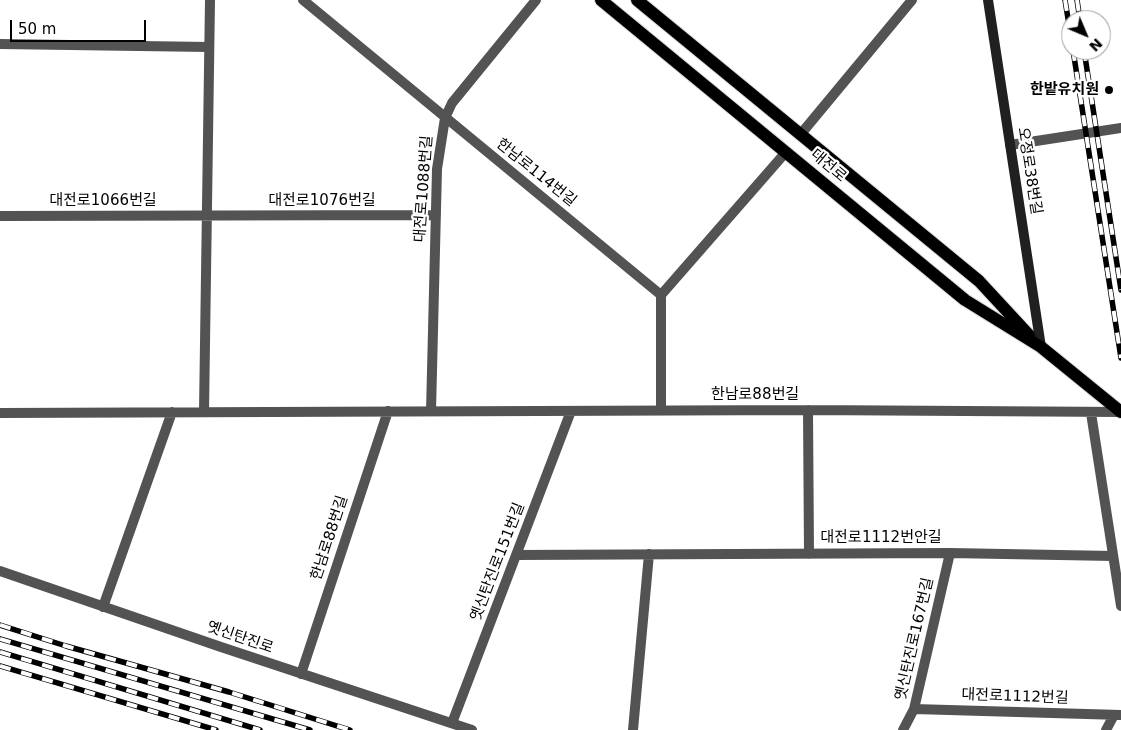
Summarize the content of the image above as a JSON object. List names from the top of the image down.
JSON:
{
  "streets": {
    "main road": ["대전로"],
    "street": [
      "오정로38번길",
      "한남로114번길",
      "대전로1088번길",
      "대전로1066번길",
      "대전로1076번길",
      "한남로88번길",
      "대전로1112번안길",
      "옛신탄진로151번길",
      "옛신탄진로",
      "옛신탄진로167번길",
      "대전로1112번길"
    ]
  },
  "crossings": [
    ["대전로", "오정로38번길"],
    ["대전로", "한남로88번길"],
    ["한남로114번길", "대전로1088번길"],
    ["대전로1088번길", "대전로1076번길"],
    ["대전로1088번길", "한남로88번길"],
    ["대전로1066번길", "대전로1076번길"],
    ["한남로88번길", "옛신탄진로151번길"],
    ["한남로88번길", "옛신탄진로"],
    ["대전로1112번안길", "옛신탄진로151번길"],
    ["대전로1112번안길", "옛신탄진로167번길"],
    ["옛신탄진로151번길", "옛신탄진로"],
    ["옛신탄진로167번길", "대전로1112번길"]
  ],
  "places": ["한밭유치원"],
  "scale_bar": "50 m",
  "north": "bottom right"
}
